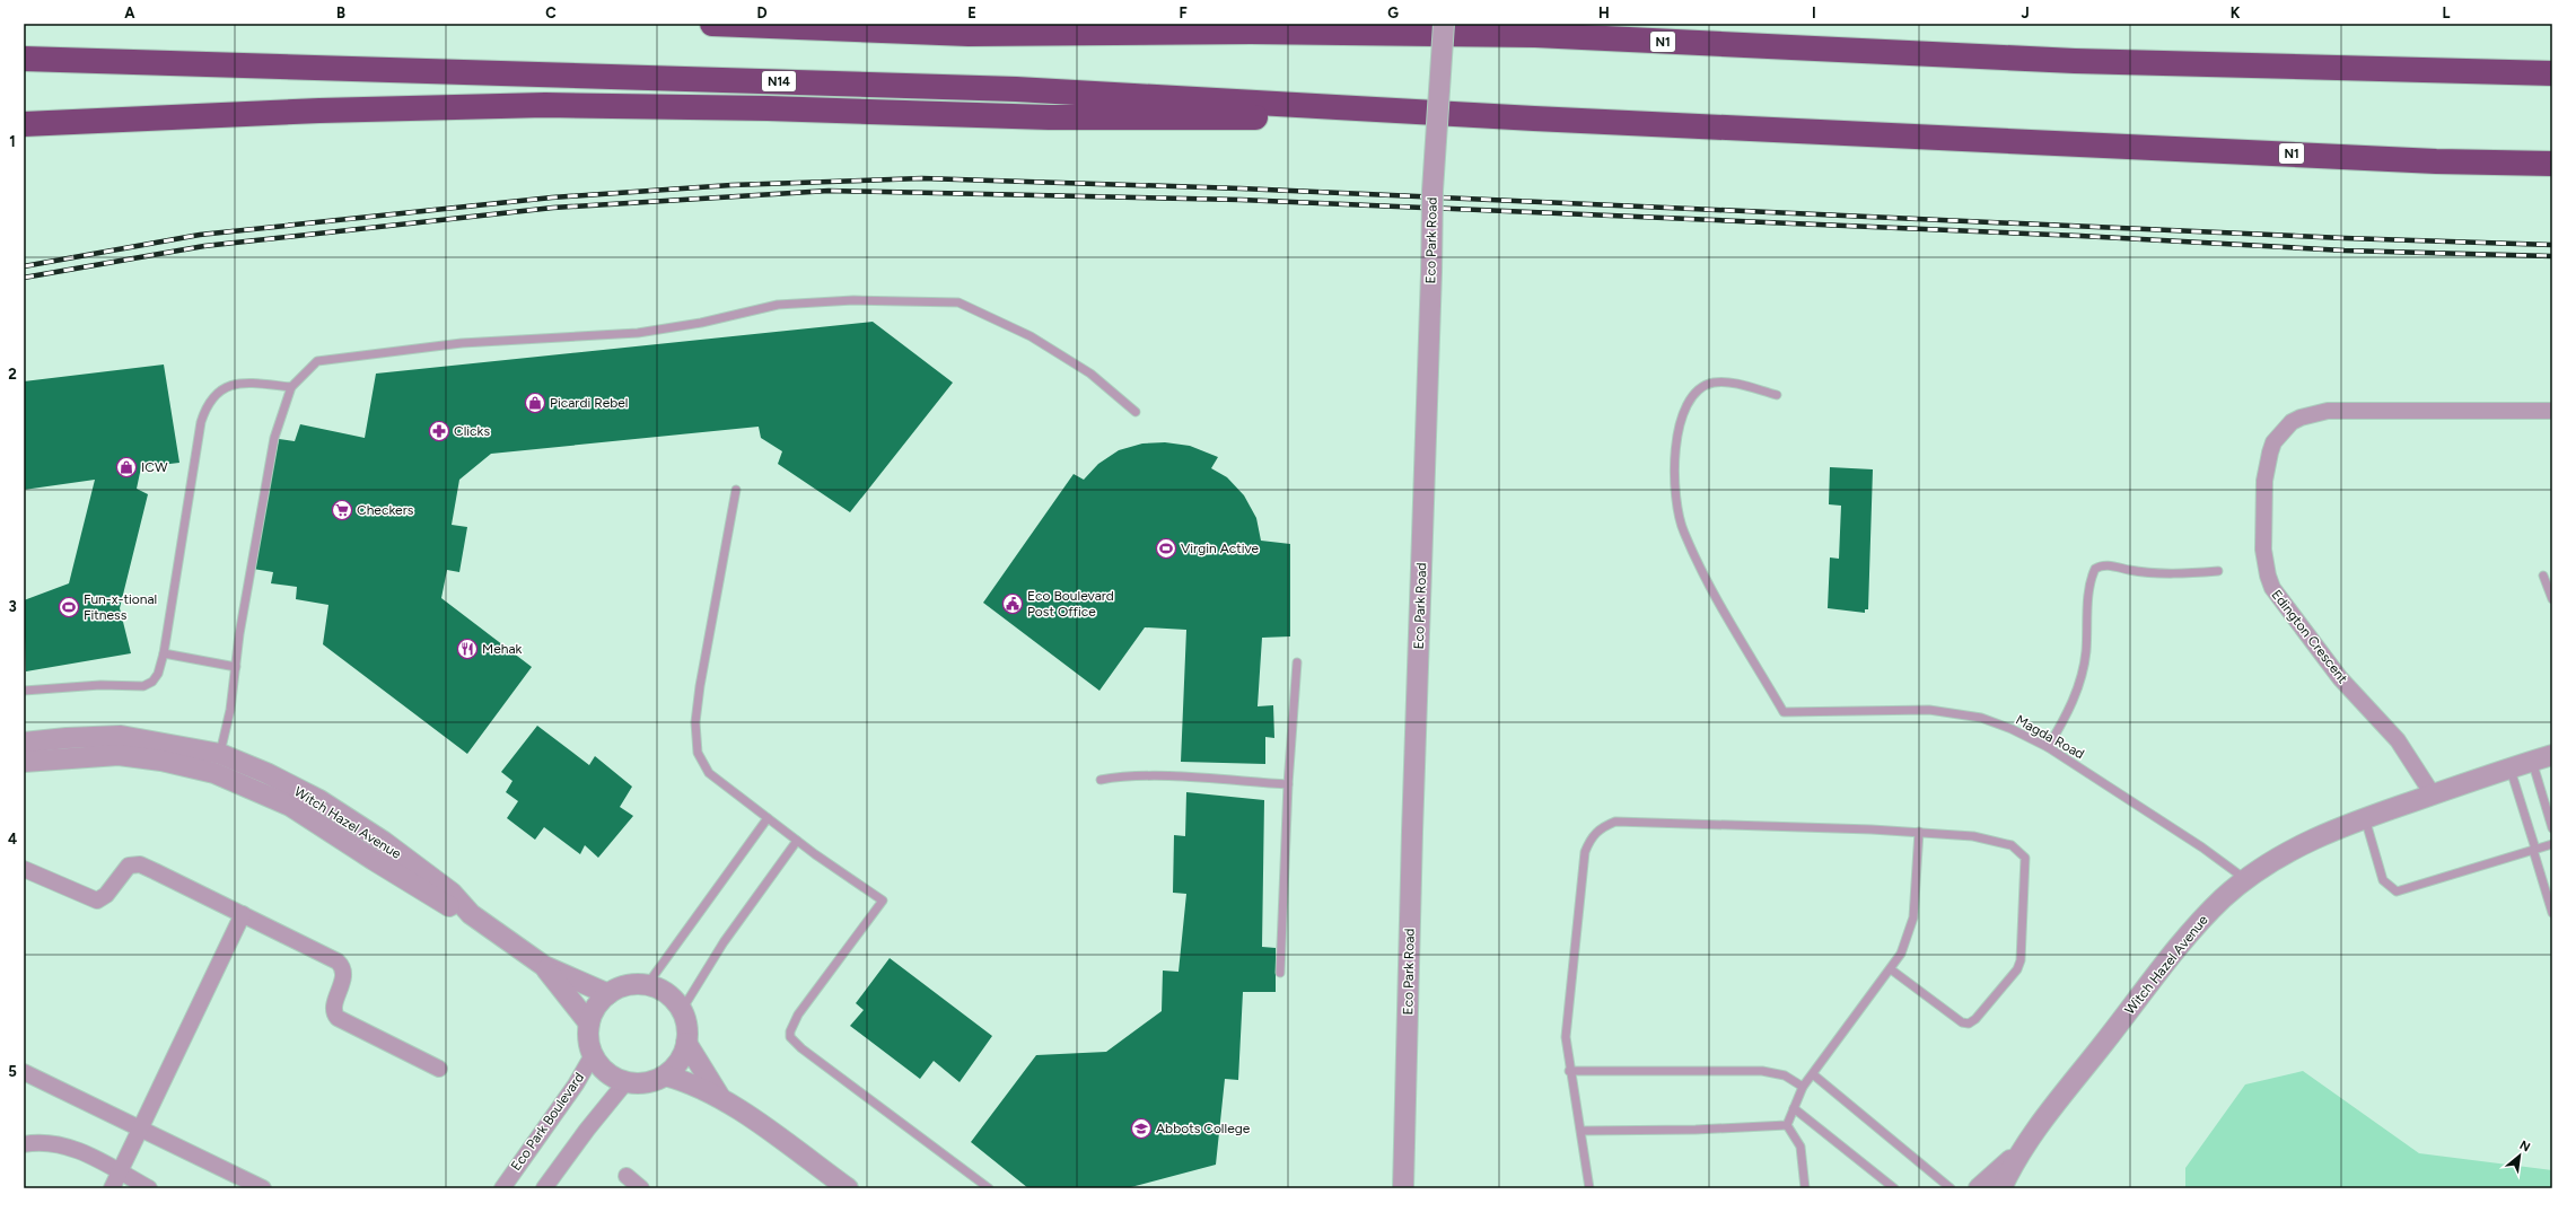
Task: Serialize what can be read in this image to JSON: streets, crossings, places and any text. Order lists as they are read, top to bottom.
{
  "streets": {
    "highway": ["N1", "N14"],
    "street": [
      "Eco Park Road",
      "Edington Crescent",
      "Witch Hazel Avenue",
      "Eco Park Boulevard"
    ],
    "lane": ["Magda Road"]
  },
  "crossings": [
    ["N1", "N14"],
    ["Edington Crescent", "Witch Hazel Avenue"],
    ["Magda Road", "Witch Hazel Avenue"],
    ["Witch Hazel Avenue", "Eco Park Boulevard"]
  ],
  "places": {
    "shop": ["Picardi Rebel", "ICW"],
    "pharmacy": ["Clicks"],
    "supermarket": ["Checkers"],
    "sports": ["Virgin Active", "Fun-x-tional Fitness"],
    "public building": ["Eco Boulevard Post Office"],
    "restaurant": ["Mehak"],
    "school or university": ["Abbots College"]
  },
  "north": "top right",
  "grid": {
    "columns": [
      "A",
      "B",
      "C",
      "D",
      "E",
      "F",
      "G",
      "H",
      "I",
      "J",
      "K",
      "L"
    ],
    "rows": [
      "1",
      "2",
      "3",
      "4",
      "5"
    ]
  }
}
